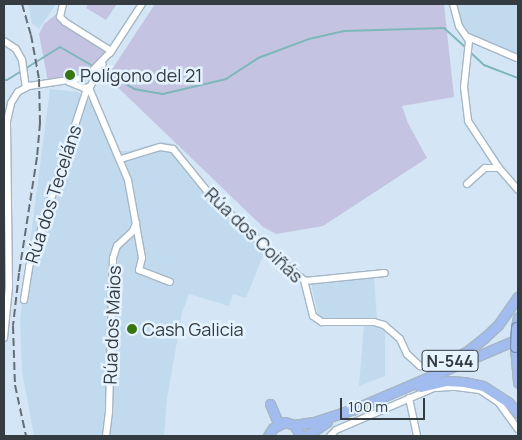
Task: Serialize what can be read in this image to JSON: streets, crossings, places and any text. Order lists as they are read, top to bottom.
{
  "streets": {
    "highway": ["N-544"],
    "street": ["Rúa dos Teceláns", "Rúa dos Coiñás", "Rúa dos Maios"]
  },
  "places": ["Polígono del 21", "Cash Galicia"],
  "scale_bar": "100 m"
}
